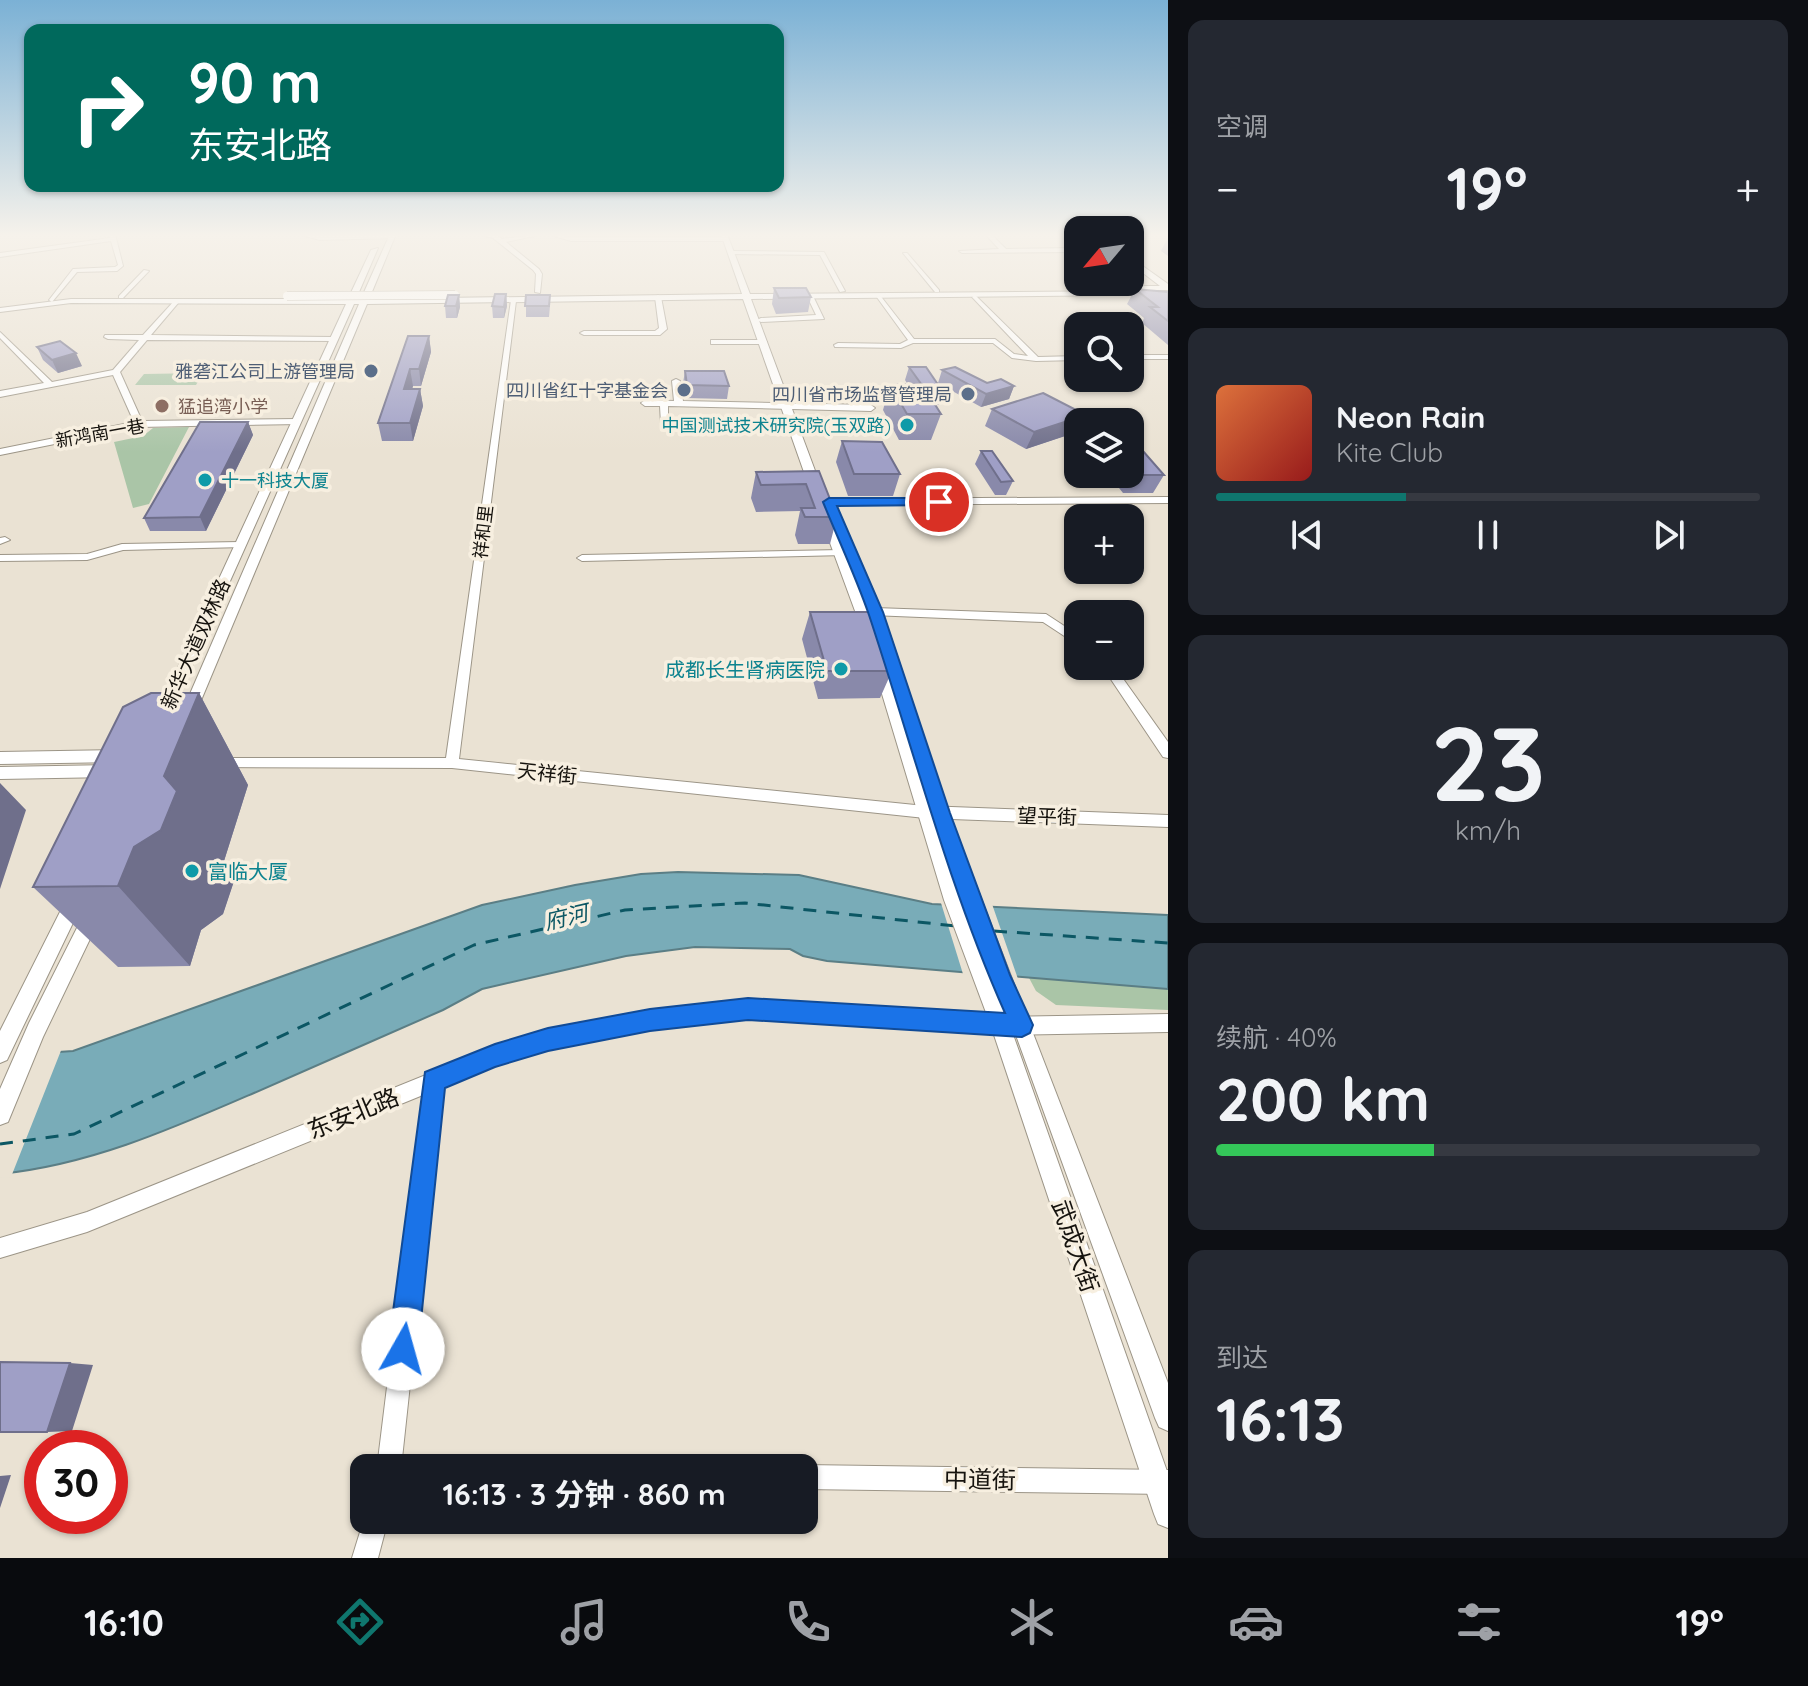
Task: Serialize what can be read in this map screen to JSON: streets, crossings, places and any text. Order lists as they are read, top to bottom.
{
  "streets": {
    "main road": ["新华大道双林路", "武成大街"],
    "street": [
      "新鸿南一巷",
      "祥和里",
      "天祥街",
      "望平街",
      "东安北路",
      "中道街"
    ]
  },
  "crossings": [
    ["新鸿南一巷", "新华大道双林路"],
    ["祥和里", "天祥街"],
    ["天祥街", "望平街"],
    ["东安北路", "武成大街"],
    ["武成大街", "中道街"]
  ],
  "water": ["府河"],
  "places": [
    "雅砻江公司上游管理局",
    "四川省红十字基金会",
    "四川省市场监督管理局",
    "猛追湾小学",
    "中国测试技术研究院(玉双路)",
    "十一科技大厦",
    "成都长生肾病医院",
    "富临大厦"
  ],
  "north": "bottom left",
  "page": {
    "tile": [
      "空调",
      ["23", "km/h"],
      ["续航 · 40%", "200 km"],
      ["到达", "16:13"]
    ],
    "turn": ["90 m", "东安北路"],
    "heat": ["−", "19°", "+"],
    "map_buttons": ["+", "−"],
    "song": ["Neon Rain", "Kite Club"],
    "limit": "30",
    "trip": "16:13 · 3 分钟 · 860 m",
    "tabs": ["16:10", "19°"]
  }
}
